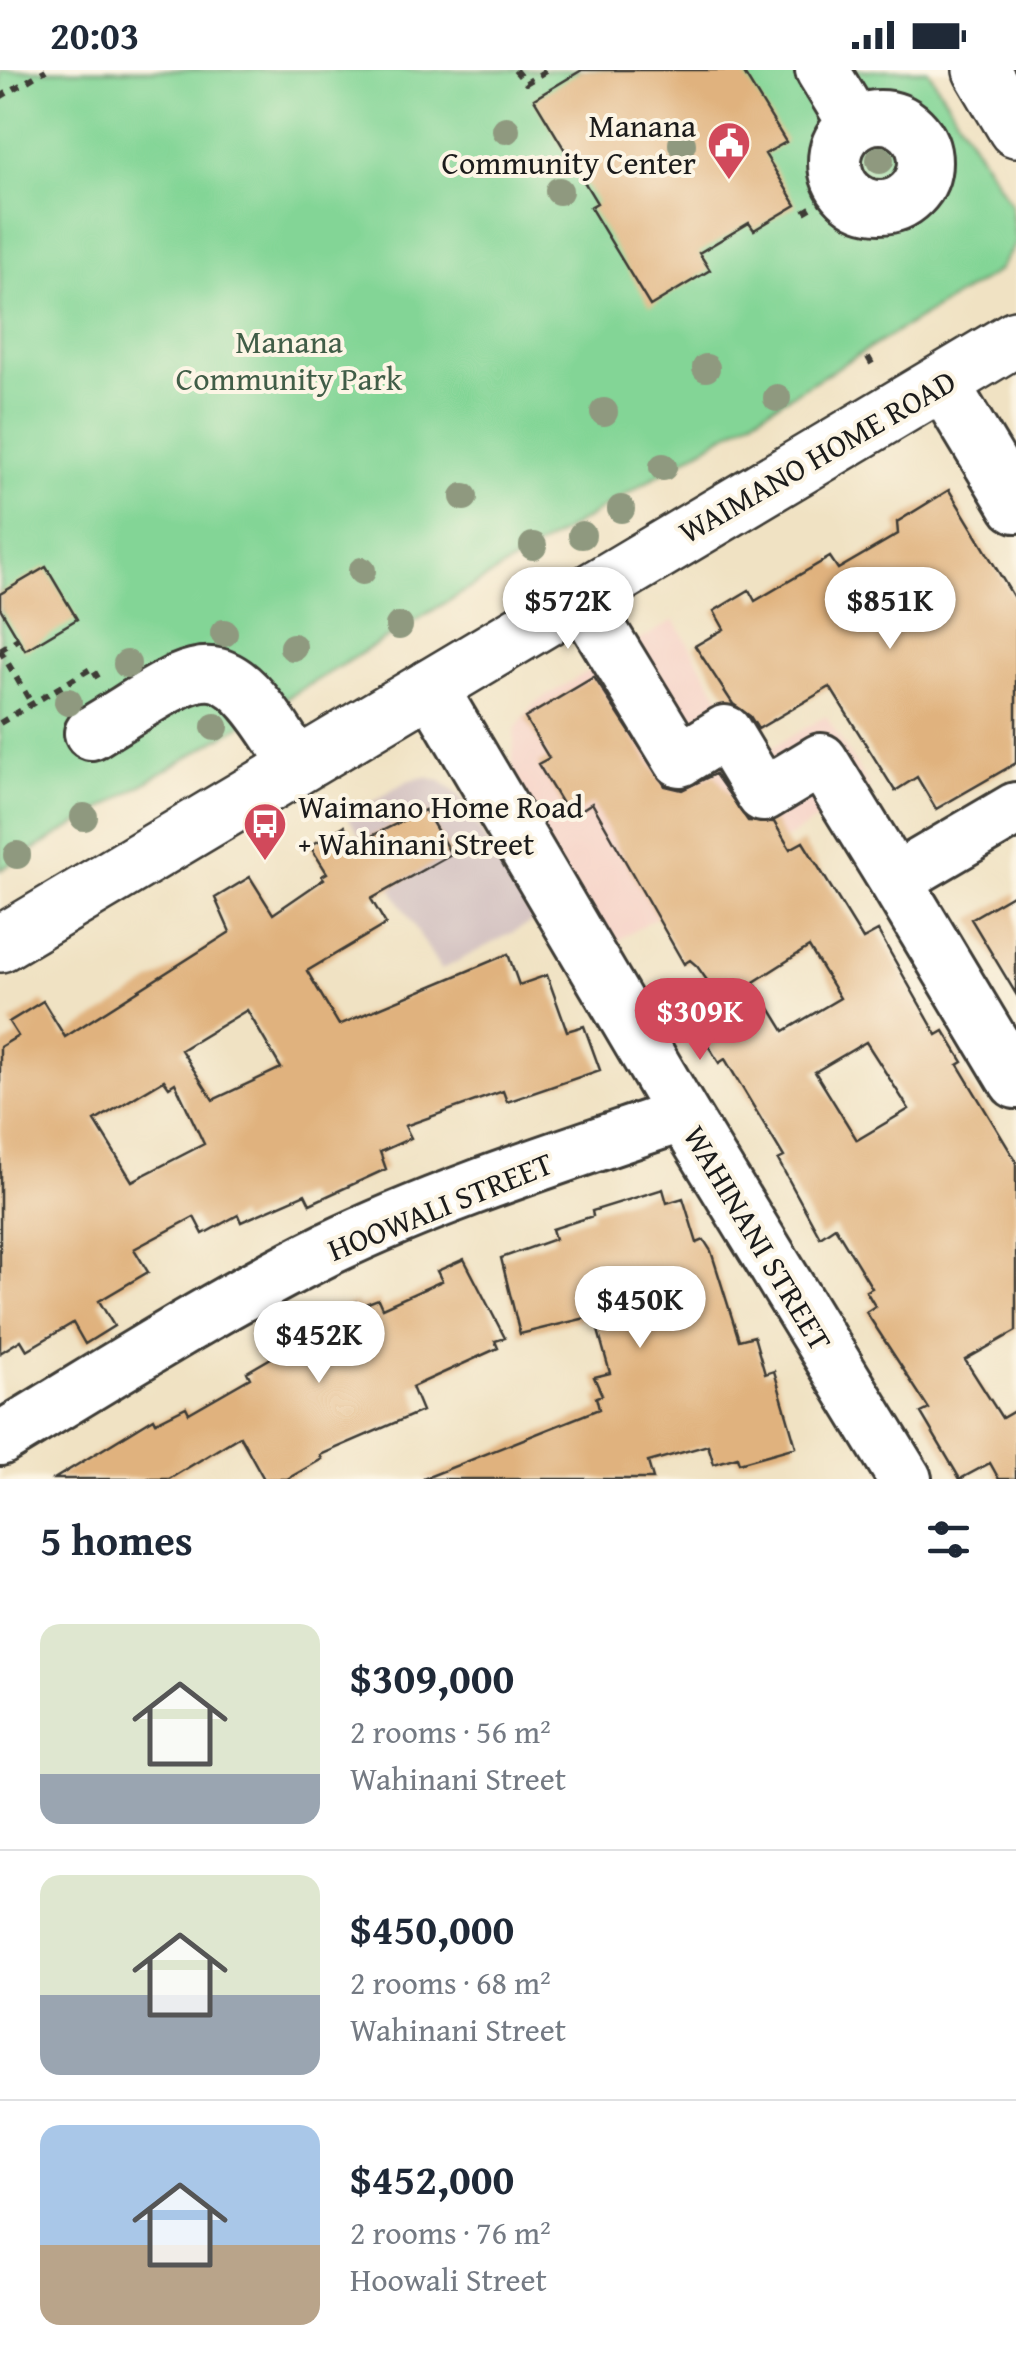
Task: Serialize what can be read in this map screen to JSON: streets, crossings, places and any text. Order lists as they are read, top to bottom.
{
  "streets": {
    "main road": ["WAIMANO HOME ROAD"],
    "street": ["HOOWALI STREET", "WAHINANI STREET"]
  },
  "crossings": [
    ["WAIMANO HOME ROAD", "WAHINANI STREET"],
    ["HOOWALI STREET", "WAHINANI STREET"]
  ],
  "parks": ["Manana Community Park"],
  "places": {
    "public building": ["Manana Community Center"],
    "bus stop": ["Waimano Home Road + Wahinani Street"]
  },
  "page": {
    "status": "20:03",
    "price": [
      "$572K",
      "$851K",
      "$309K",
      "$450K",
      "$452K"
    ],
    "heading": "5 homes",
    "list": [
      {
        "name": "$309,000",
        "note": "2 rooms · 56 m² · Wahinani Street"
      },
      {
        "name": "$450,000",
        "note": "2 rooms · 68 m² · Wahinani Street"
      },
      {
        "name": "$452,000",
        "note": "2 rooms · 76 m² · Hoowali Street"
      }
    ]
  }
}
